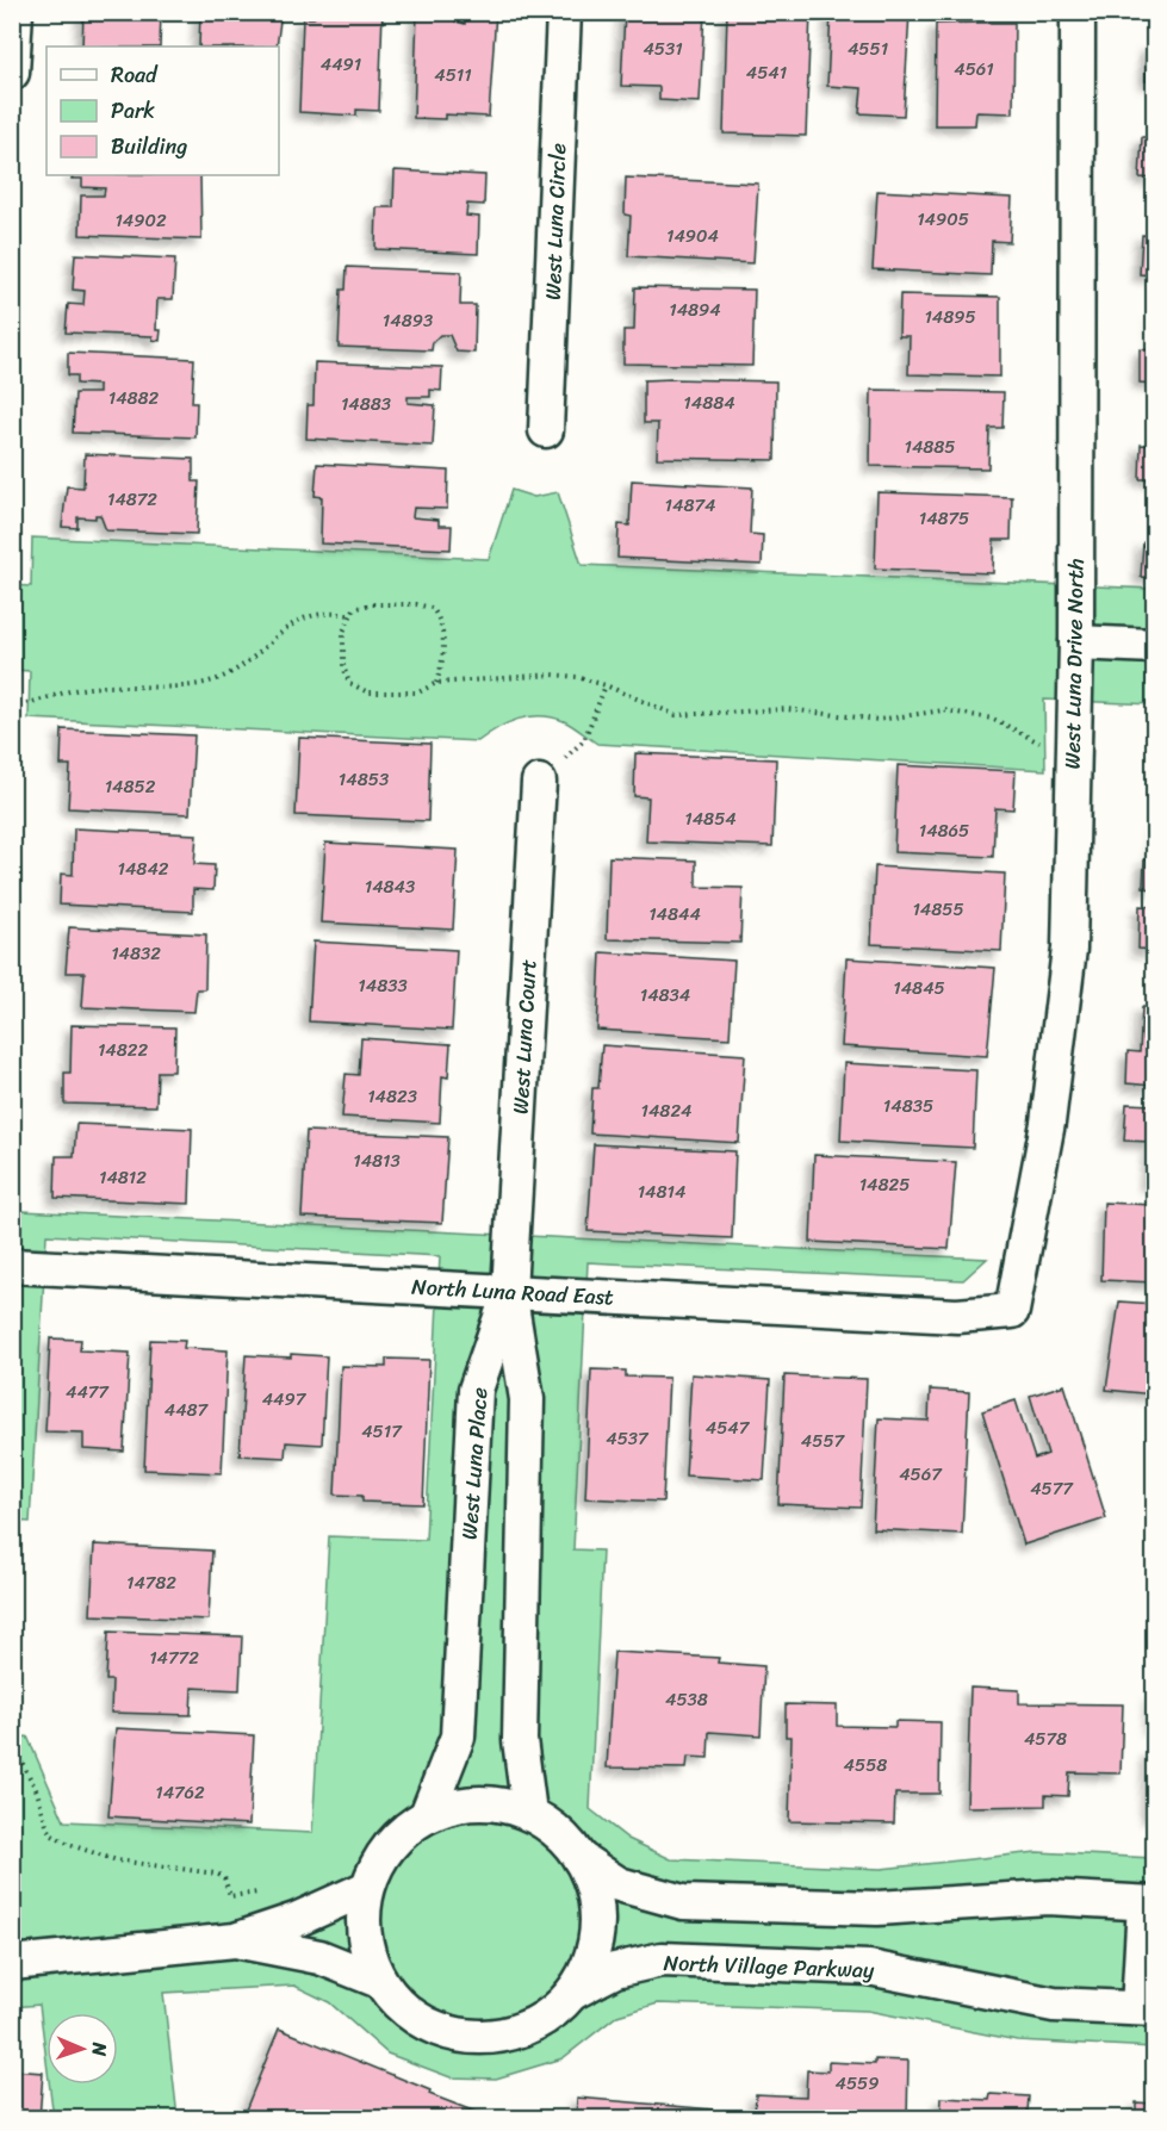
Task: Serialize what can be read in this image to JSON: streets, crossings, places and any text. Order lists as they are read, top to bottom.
{
  "streets": {
    "street": [
      "West Luna Circle",
      "West Luna Drive North",
      "West Luna Court",
      "North Luna Road East",
      "West Luna Place",
      "North Village Parkway"
    ]
  },
  "crossings": [
    ["West Luna Drive North", "North Luna Road East"],
    ["West Luna Court", "North Luna Road East"],
    ["West Luna Court", "West Luna Place"],
    ["North Luna Road East", "West Luna Place"],
    ["West Luna Place", "North Village Parkway"]
  ],
  "house_numbers": [
    "4531",
    "4551",
    "4491",
    "4561",
    "4541",
    "4511",
    "14905",
    "14902",
    "14904",
    "14894",
    "14895",
    "14893",
    "14882",
    "14884",
    "14883",
    "14885",
    "14872",
    "14874",
    "14875",
    "14853",
    "14852",
    "14854",
    "14865",
    "14842",
    "14843",
    "14855",
    "14844",
    "14832",
    "14833",
    "14845",
    "14834",
    "14822",
    "14823",
    "14835",
    "14824",
    "14813",
    "14812",
    "14825",
    "14814",
    "4477",
    "4497",
    "4487",
    "4547",
    "4517",
    "4537",
    "4557",
    "4567",
    "4577",
    "14782",
    "14772",
    "4538",
    "4578",
    "4558",
    "14762",
    "4559"
  ],
  "legend": ["Road", "Park", "Building"],
  "north": "right"
}
